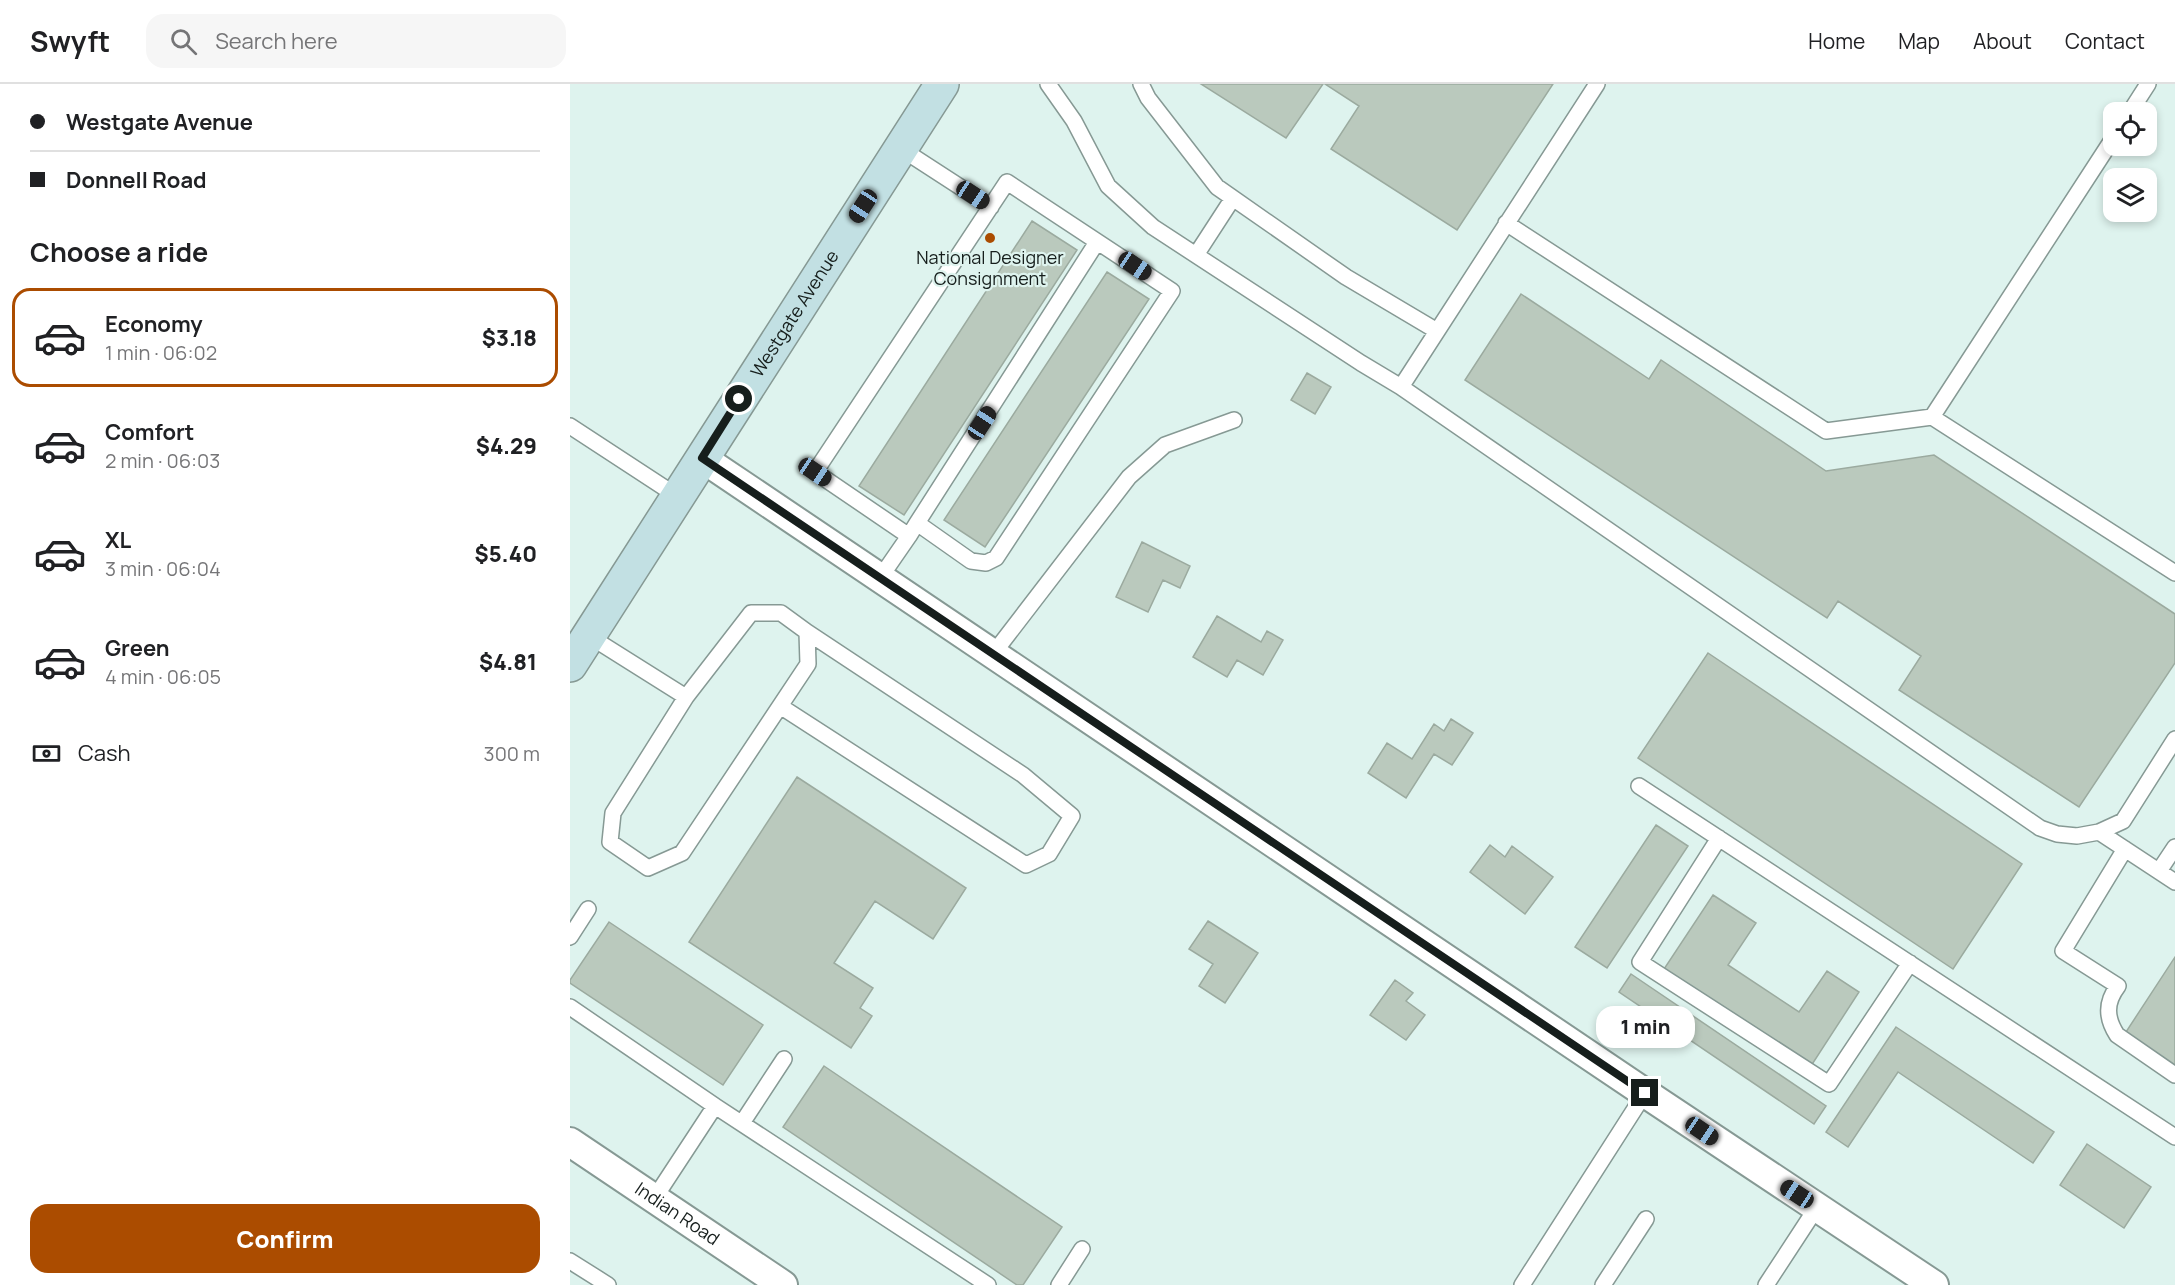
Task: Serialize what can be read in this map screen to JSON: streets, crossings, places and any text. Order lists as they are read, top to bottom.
{
  "streets": {
    "street": ["Westgate Avenue", "Indian Road"]
  },
  "places": ["National Designer Consignment"],
  "page": {
    "header": "Swyft",
    "search": "Search here",
    "nav": [
      "Home",
      "Map",
      "About",
      "Contact"
    ],
    "banner": ["Westgate Avenue", "Donnell Road"],
    "heading": "Choose a ride",
    "list": [
      {
        "name": "Economy",
        "note": "1 min · 06:02",
        "value": "$3.18"
      },
      {
        "name": "Comfort",
        "note": "2 min · 06:03",
        "value": "$4.29"
      },
      {
        "name": "XL",
        "note": "3 min · 06:04",
        "value": "$5.40"
      },
      {
        "name": "Green",
        "note": "4 min · 06:05",
        "value": "$4.81"
      }
    ],
    "pay": ["Cash", "300 m"],
    "bubble": "1 min",
    "buttons": "Confirm"
  }
}
